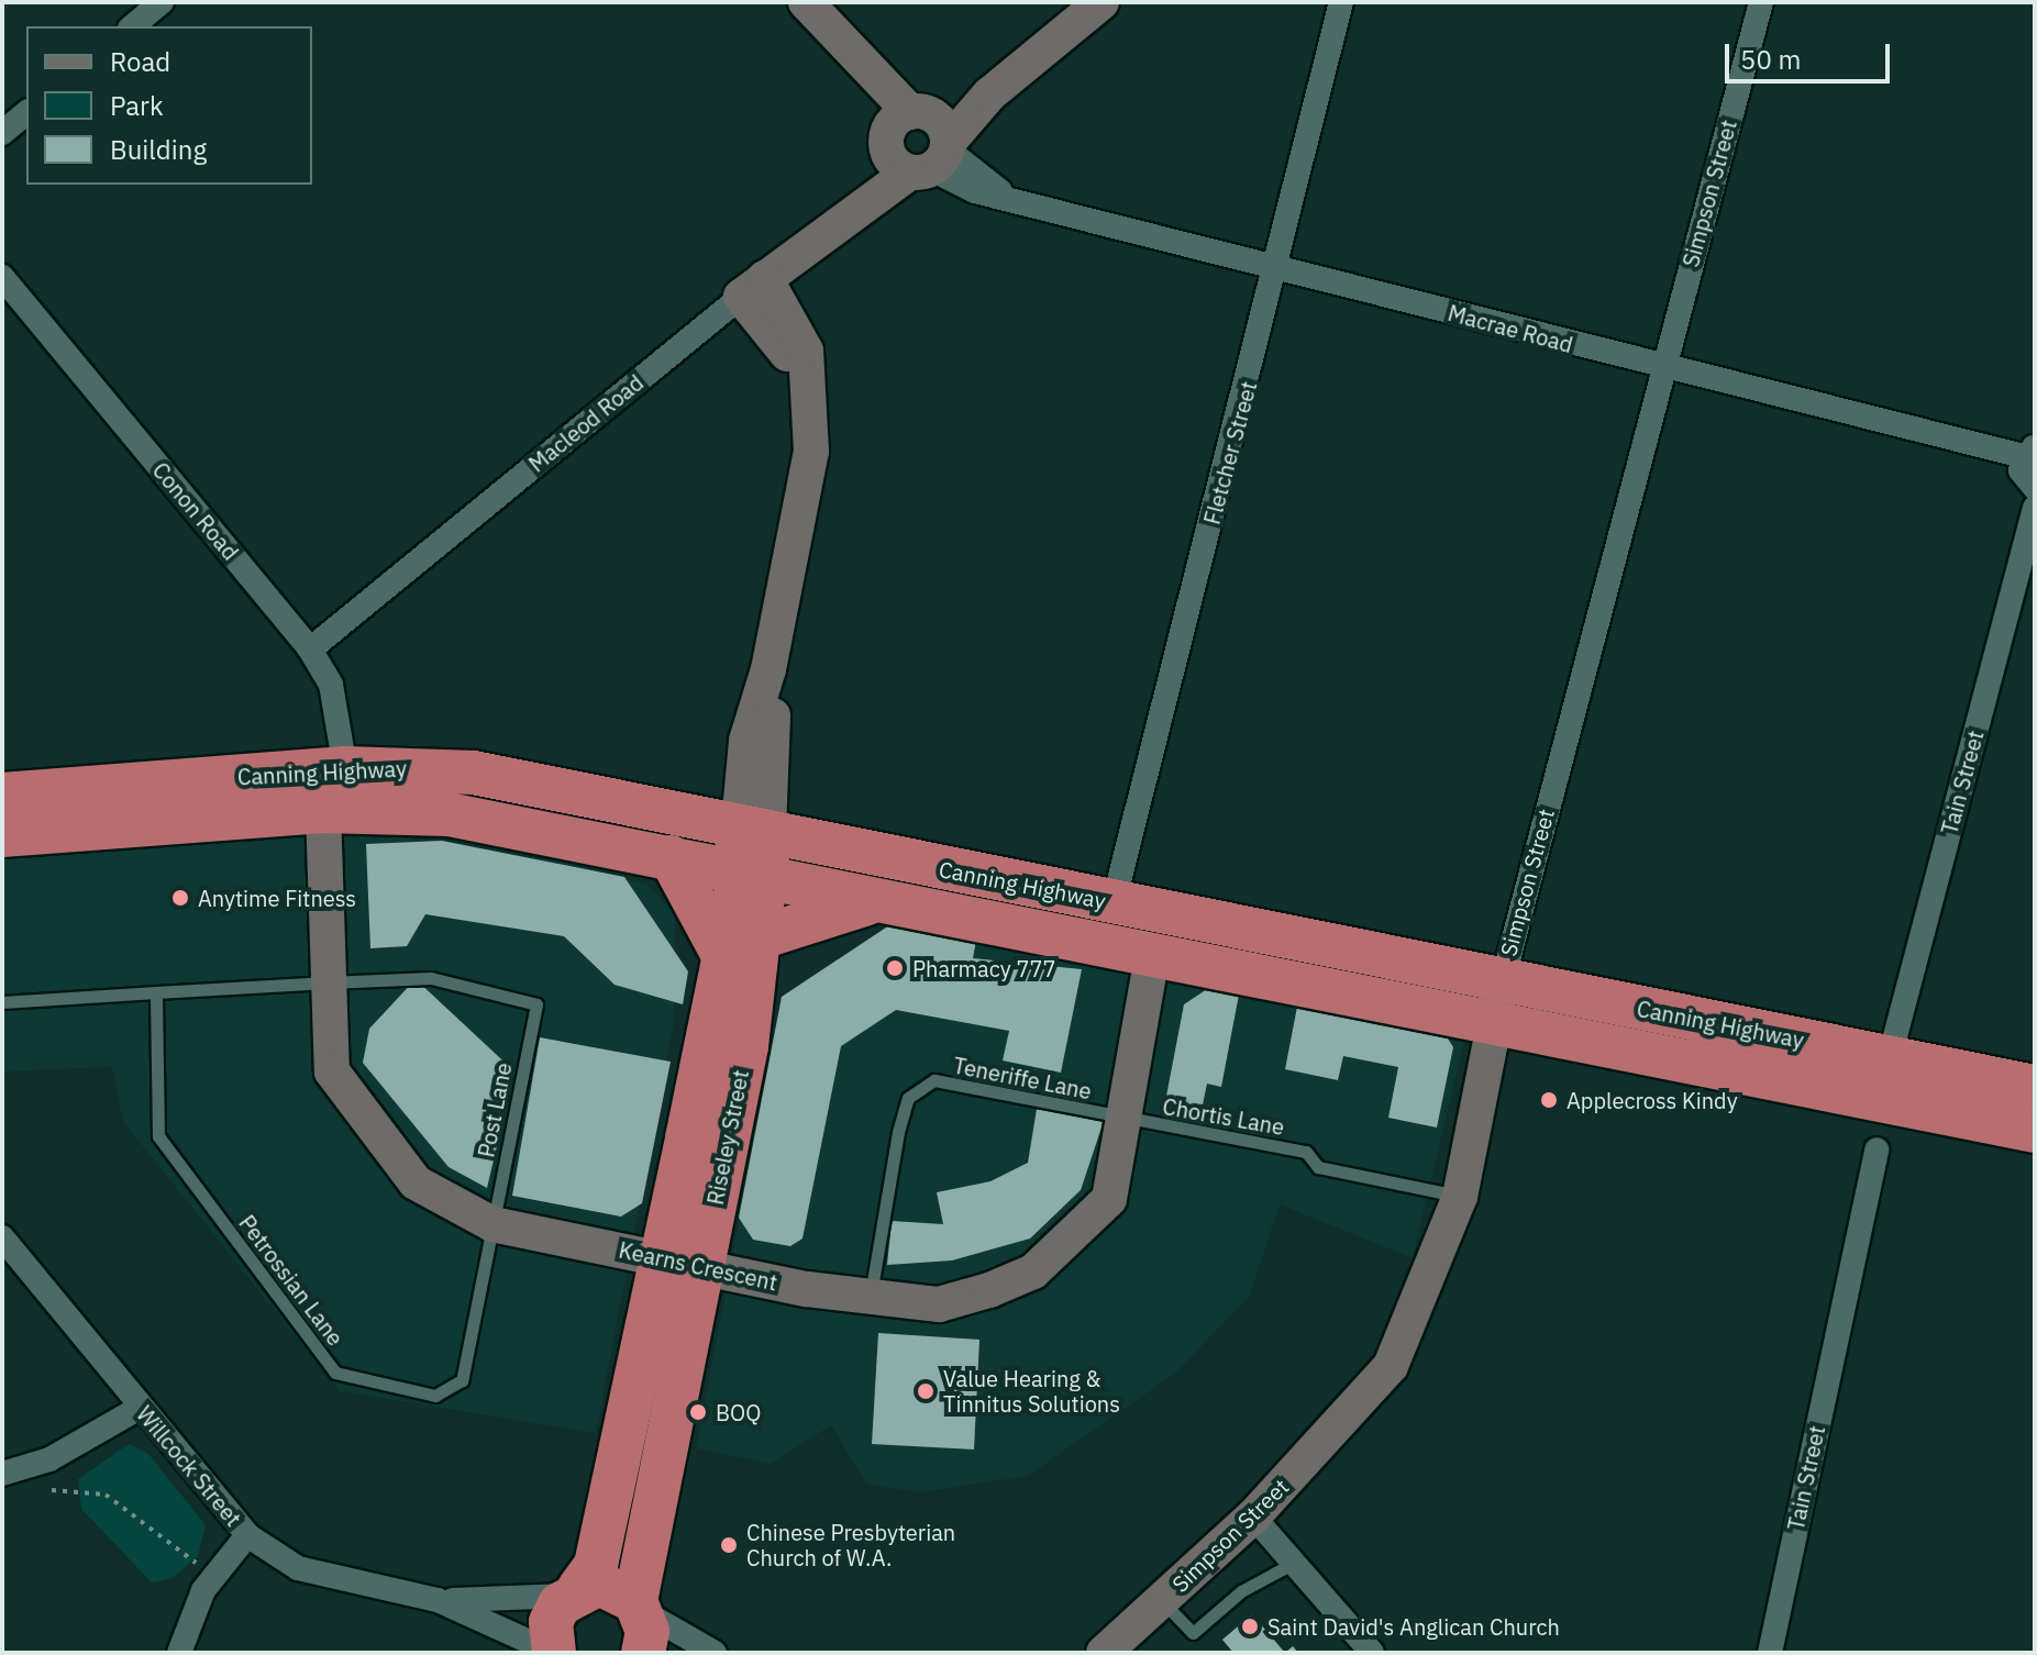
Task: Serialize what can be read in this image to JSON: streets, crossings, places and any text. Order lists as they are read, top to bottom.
{
  "streets": {
    "highway": ["Canning Highway", "Riseley Street"],
    "street": [
      "Simpson Street",
      "Macrae Road",
      "Macleod Road",
      "Fletcher Street",
      "Conon Road",
      "Tain Street",
      "Kearns Crescent",
      "Willcock Street"
    ],
    "lane": [
      "Teneriffe Lane",
      "Post Lane",
      "Chortis Lane",
      "Petrossian Lane"
    ]
  },
  "crossings": [
    ["Simpson Street", "Macrae Road"],
    ["Simpson Street", "Canning Highway"],
    ["Simpson Street", "Chortis Lane"],
    ["Macrae Road", "Macleod Road"],
    ["Macrae Road", "Fletcher Street"],
    ["Macleod Road", "Conon Road"],
    ["Macleod Road", "Riseley Street"],
    ["Fletcher Street", "Canning Highway"],
    ["Conon Road", "Canning Highway"],
    ["Canning Highway", "Tain Street"],
    ["Canning Highway", "Riseley Street"],
    ["Canning Highway", "Kearns Crescent"],
    ["Teneriffe Lane", "Chortis Lane"],
    ["Teneriffe Lane", "Kearns Crescent"],
    ["Post Lane", "Kearns Crescent"],
    ["Post Lane", "Petrossian Lane"],
    ["Chortis Lane", "Kearns Crescent"],
    ["Riseley Street", "Kearns Crescent"],
    ["Riseley Street", "Willcock Street"],
    ["Kearns Crescent", "Petrossian Lane"]
  ],
  "places": [
    "Anytime Fitness",
    "Pharmacy 777",
    "Applecross Kindy",
    "Value Hearing & Tinnitus Solutions",
    "BOQ",
    "Chinese Presbyterian Church of W.A.",
    "Saint David's Anglican Church"
  ],
  "legend": ["Road", "Park", "Building"],
  "scale_bar": "50 m"
}
